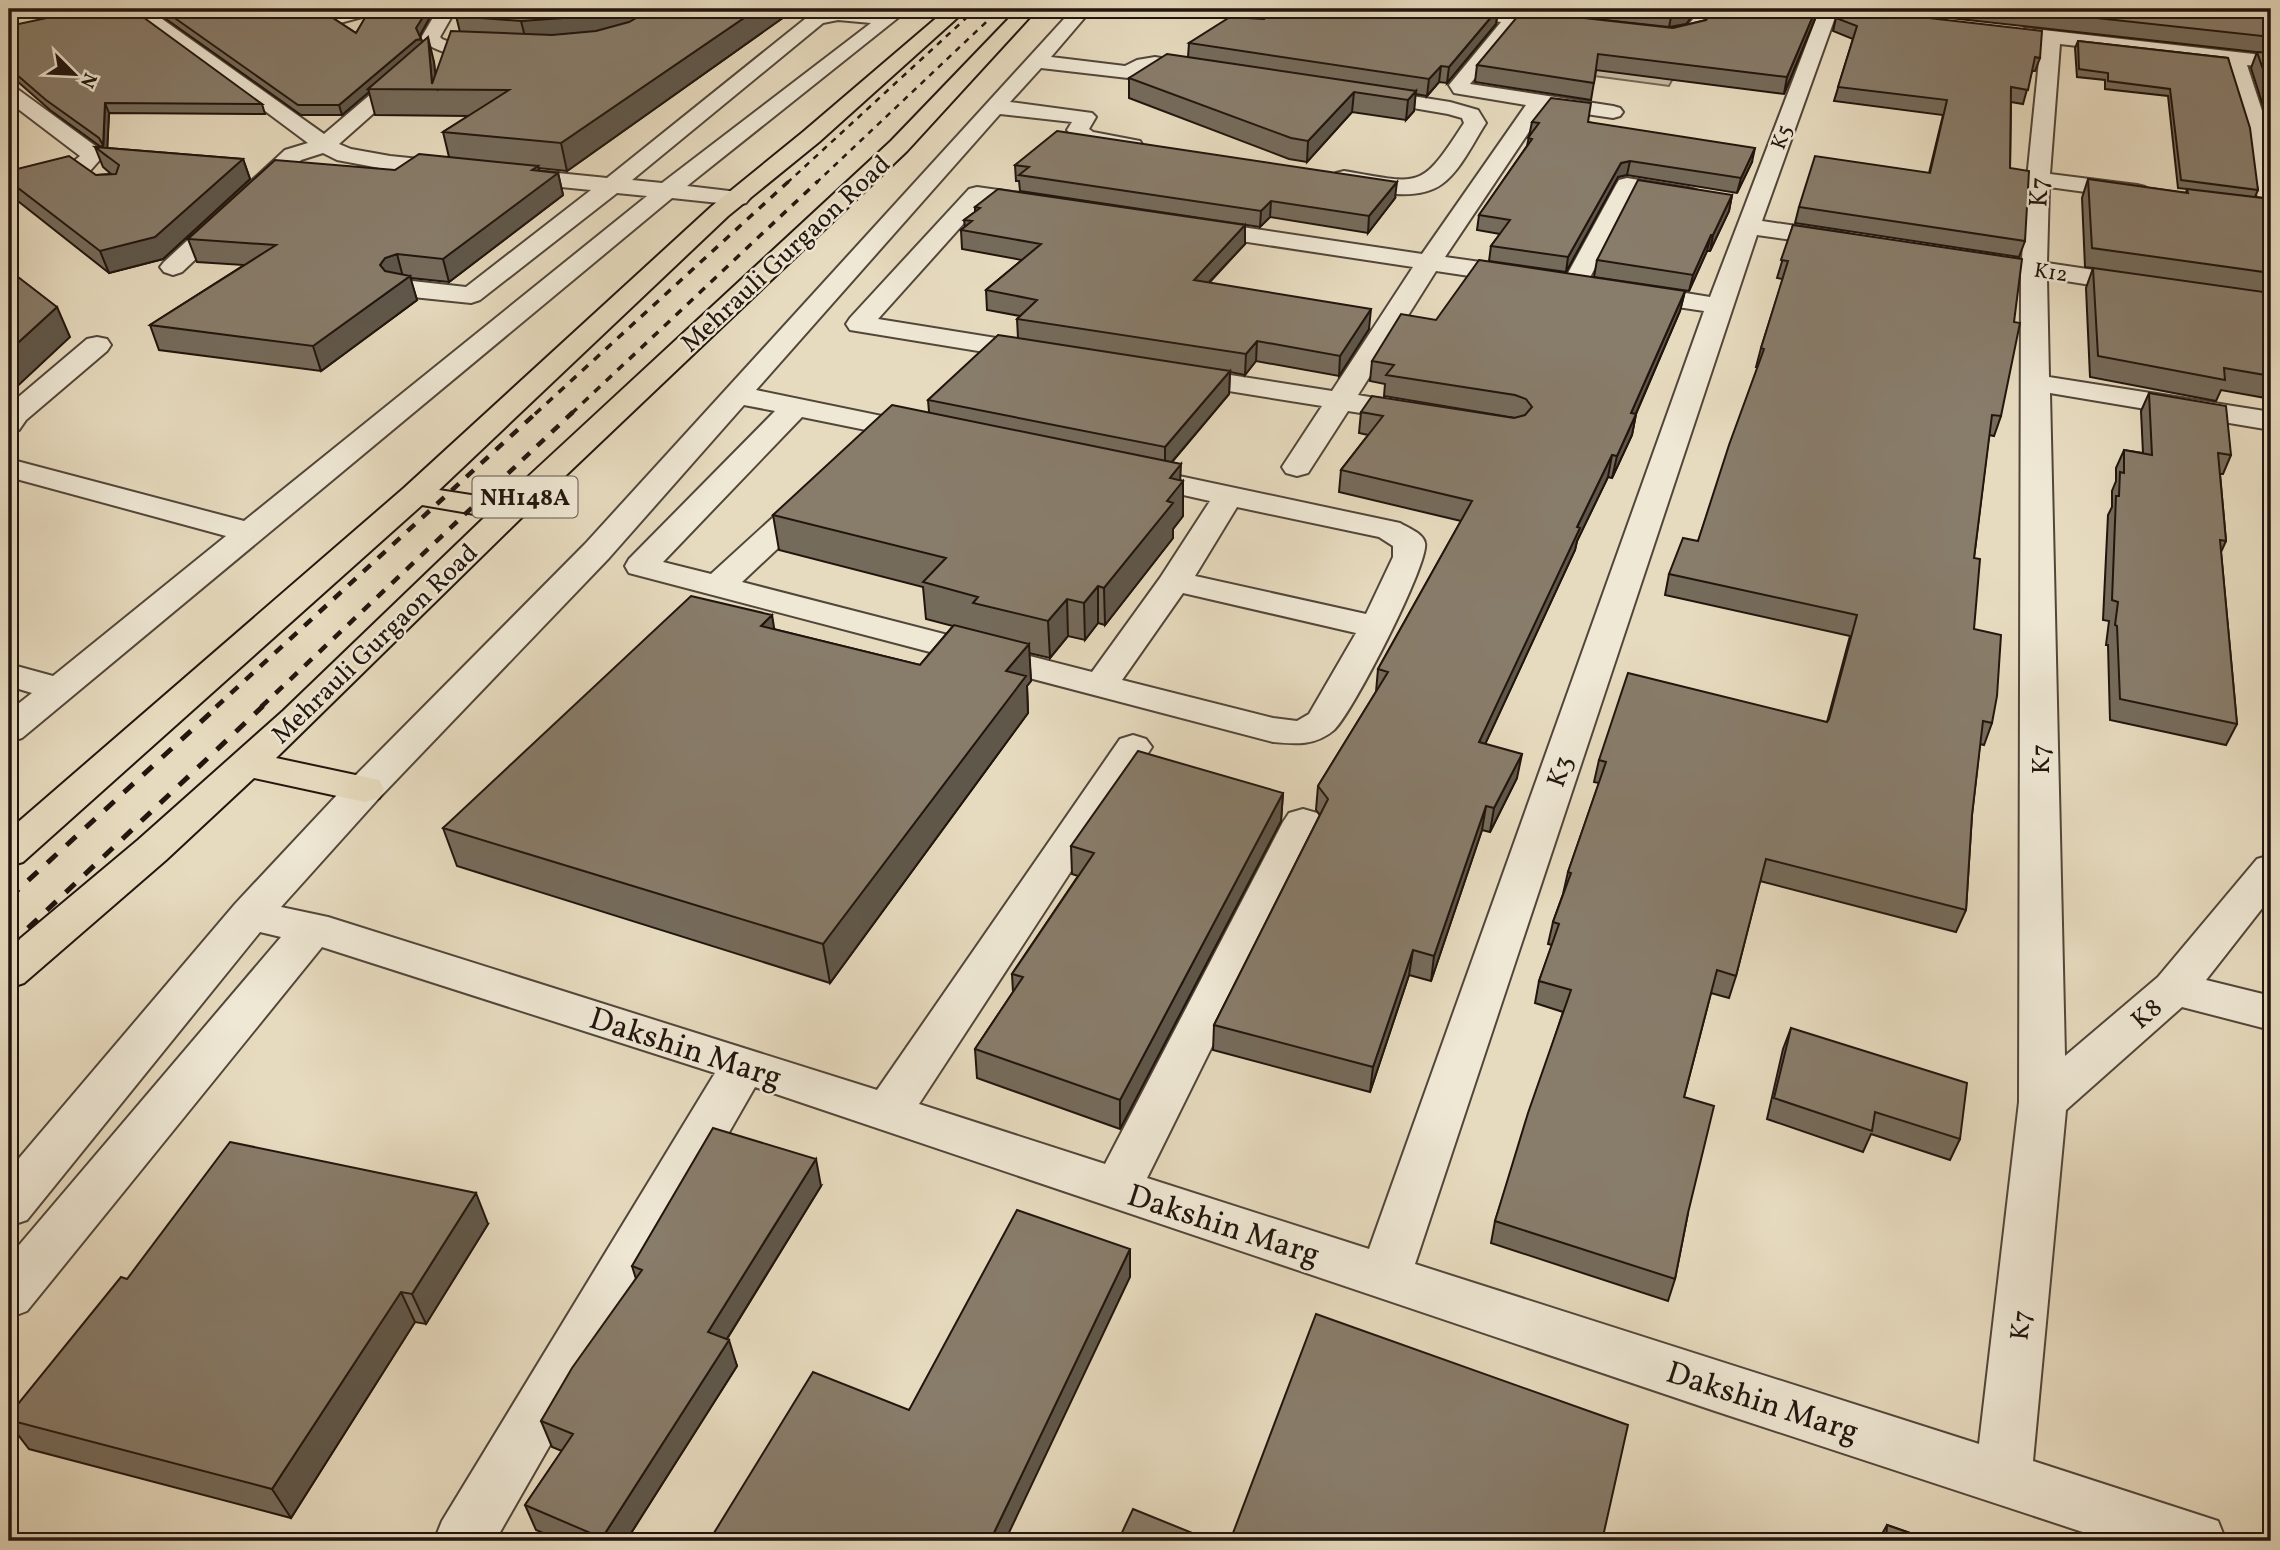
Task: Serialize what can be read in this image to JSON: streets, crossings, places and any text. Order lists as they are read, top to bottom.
{
  "streets": {
    "highway": ["Mehrauli Gurgaon Road", "NH148A"],
    "street": [
      "K5",
      "K7",
      "K12",
      "K3",
      "K8",
      "Dakshin Marg"
    ]
  },
  "crossings": [
    ["K5", "K3"],
    ["K7", "K12"],
    ["K7", "K8"],
    ["K7", "Dakshin Marg"],
    ["K3", "Dakshin Marg"]
  ],
  "north": "bottom right"
}
